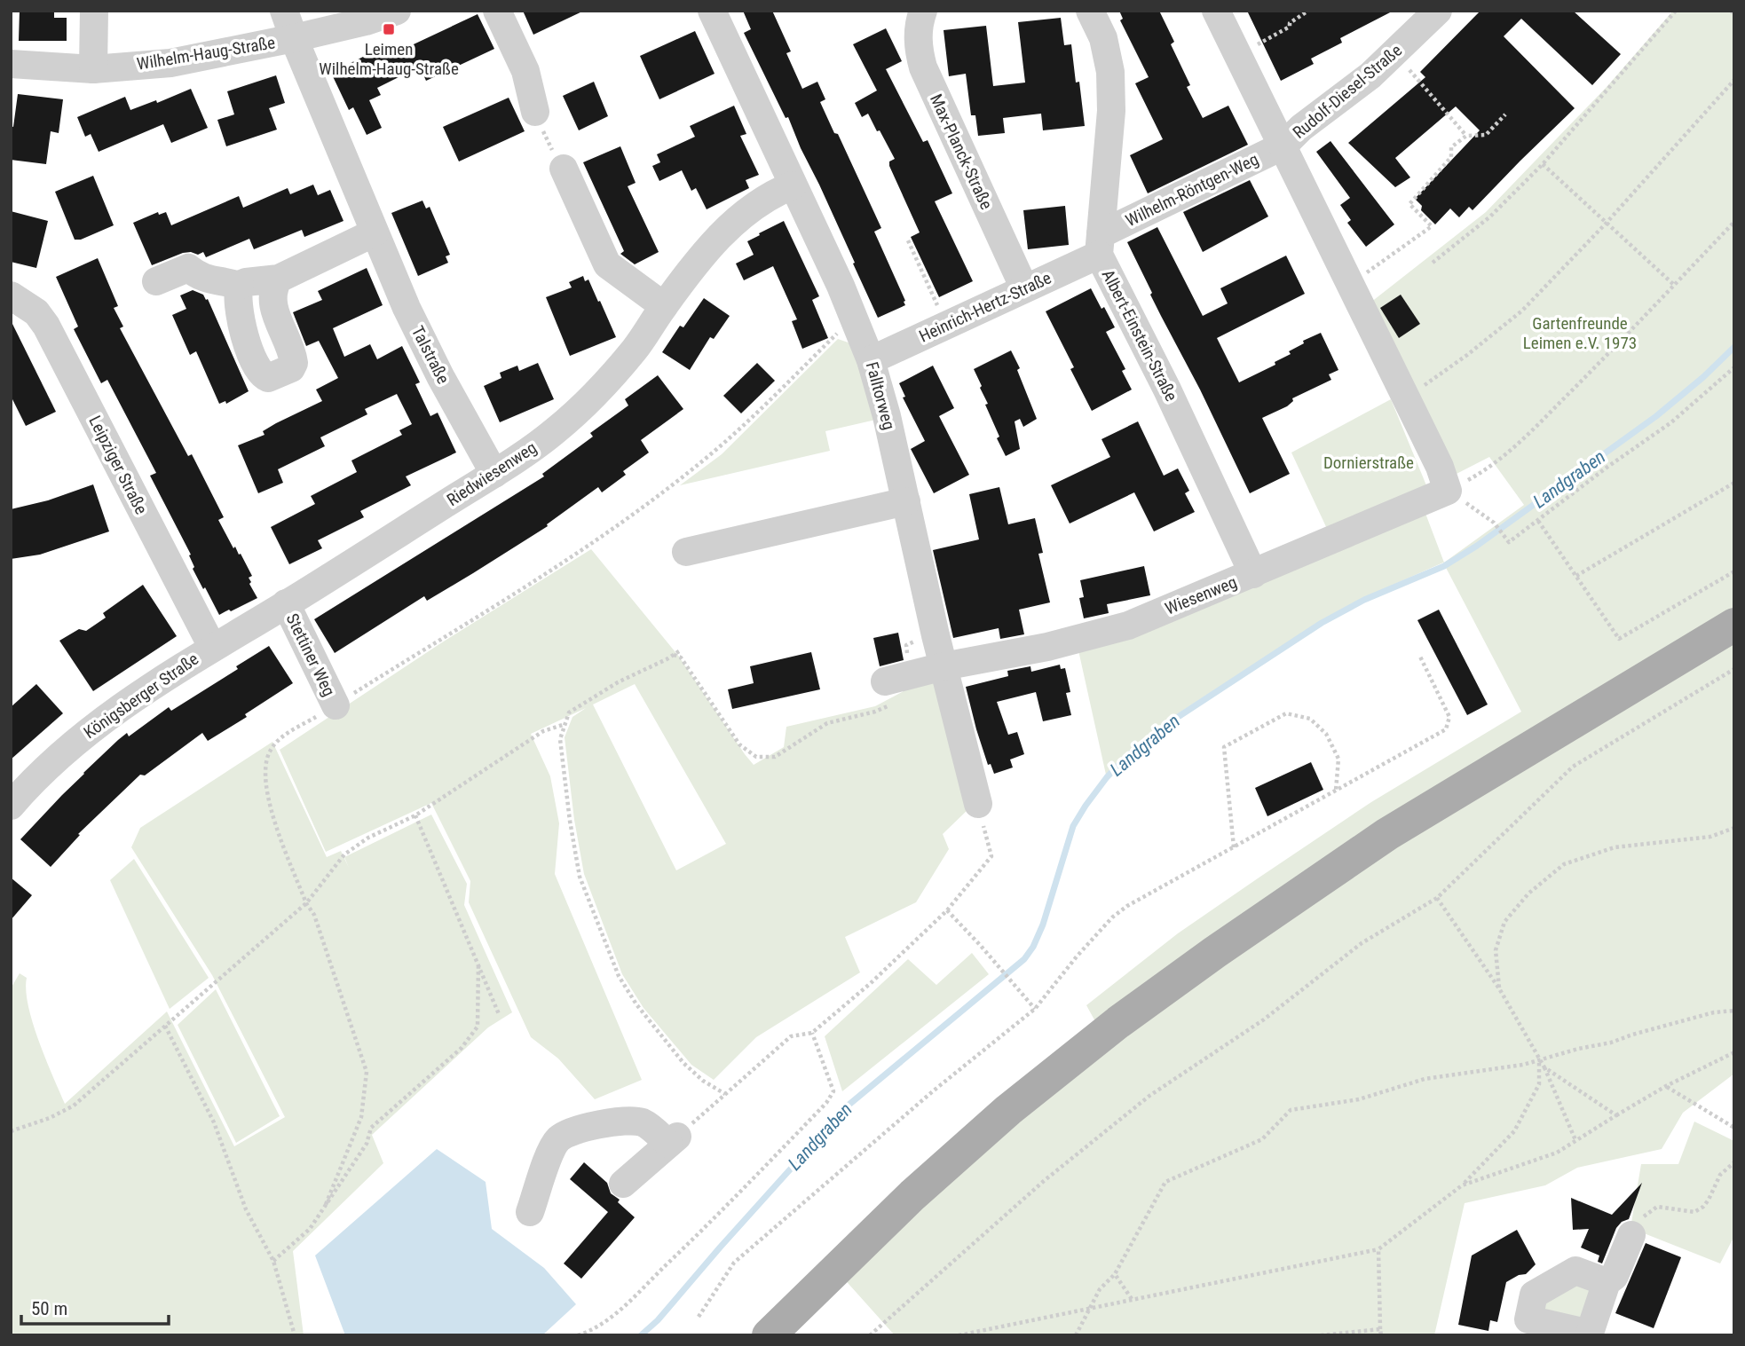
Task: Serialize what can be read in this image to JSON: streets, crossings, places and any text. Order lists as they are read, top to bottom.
{
  "streets": {
    "street": [
      "Wilhelm-Haug-Straße",
      "Rudolf-Diesel-Straße",
      "Max-Planck-Straße",
      "Wilhelm-Röntgen-Weg",
      "Heinrich-Hertz-Straße",
      "Albert-Einstein-Straße",
      "Talstraße",
      "Falltorweg",
      "Leipziger Straße",
      "Riedwiesenweg",
      "Wiesenweg",
      "Stettiner Weg",
      "Königsberger Straße"
    ]
  },
  "crossings": [
    ["Wilhelm-Haug-Straße", "Talstraße"],
    ["Rudolf-Diesel-Straße", "Wilhelm-Röntgen-Weg"],
    ["Max-Planck-Straße", "Heinrich-Hertz-Straße"],
    ["Wilhelm-Röntgen-Weg", "Heinrich-Hertz-Straße"],
    ["Wilhelm-Röntgen-Weg", "Albert-Einstein-Straße"],
    ["Heinrich-Hertz-Straße", "Albert-Einstein-Straße"],
    ["Heinrich-Hertz-Straße", "Falltorweg"],
    ["Albert-Einstein-Straße", "Wiesenweg"],
    ["Talstraße", "Riedwiesenweg"],
    ["Falltorweg", "Riedwiesenweg"],
    ["Falltorweg", "Wiesenweg"],
    ["Leipziger Straße", "Königsberger Straße"],
    ["Riedwiesenweg", "Stettiner Weg"],
    ["Riedwiesenweg", "Königsberger Straße"],
    ["Stettiner Weg", "Königsberger Straße"]
  ],
  "water": ["Landgraben"],
  "parks": ["Gartenfreunde Leimen e.V. 1973", "Dornierstraße"],
  "places": {
    "transit": ["Leimen Wilhelm-Haug-Straße"]
  },
  "scale_bar": "50 m"
}
